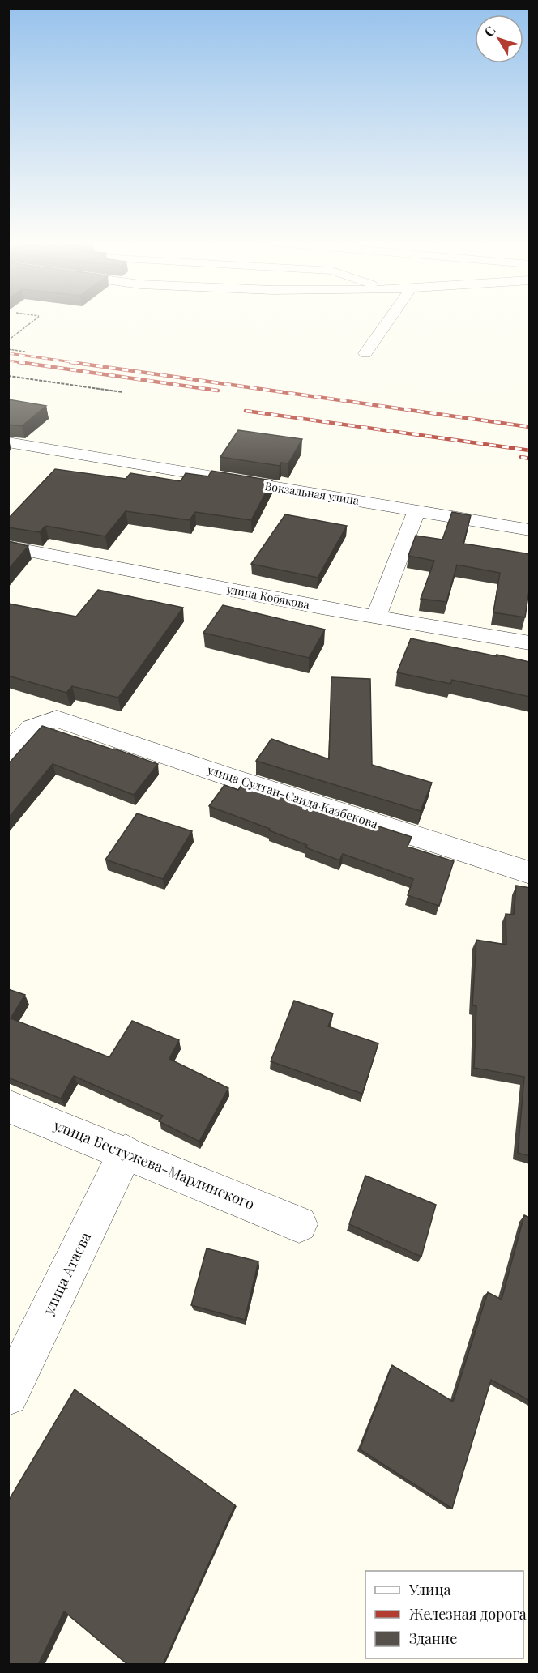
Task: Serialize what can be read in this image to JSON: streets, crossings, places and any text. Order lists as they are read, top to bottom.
{
  "streets": {
    "street": [
      "Вокзальная улица",
      "улица Кобякова",
      "улица Султан-Саида Казбекова",
      "улица Бестужева-Марлинского",
      "улица Атаева"
    ]
  },
  "crossings": [
    ["улица Бестужева-Марлинского", "улица Атаева"]
  ],
  "legend": ["Улица", "Железная дорога", "Здание"],
  "north": "top left"
}
